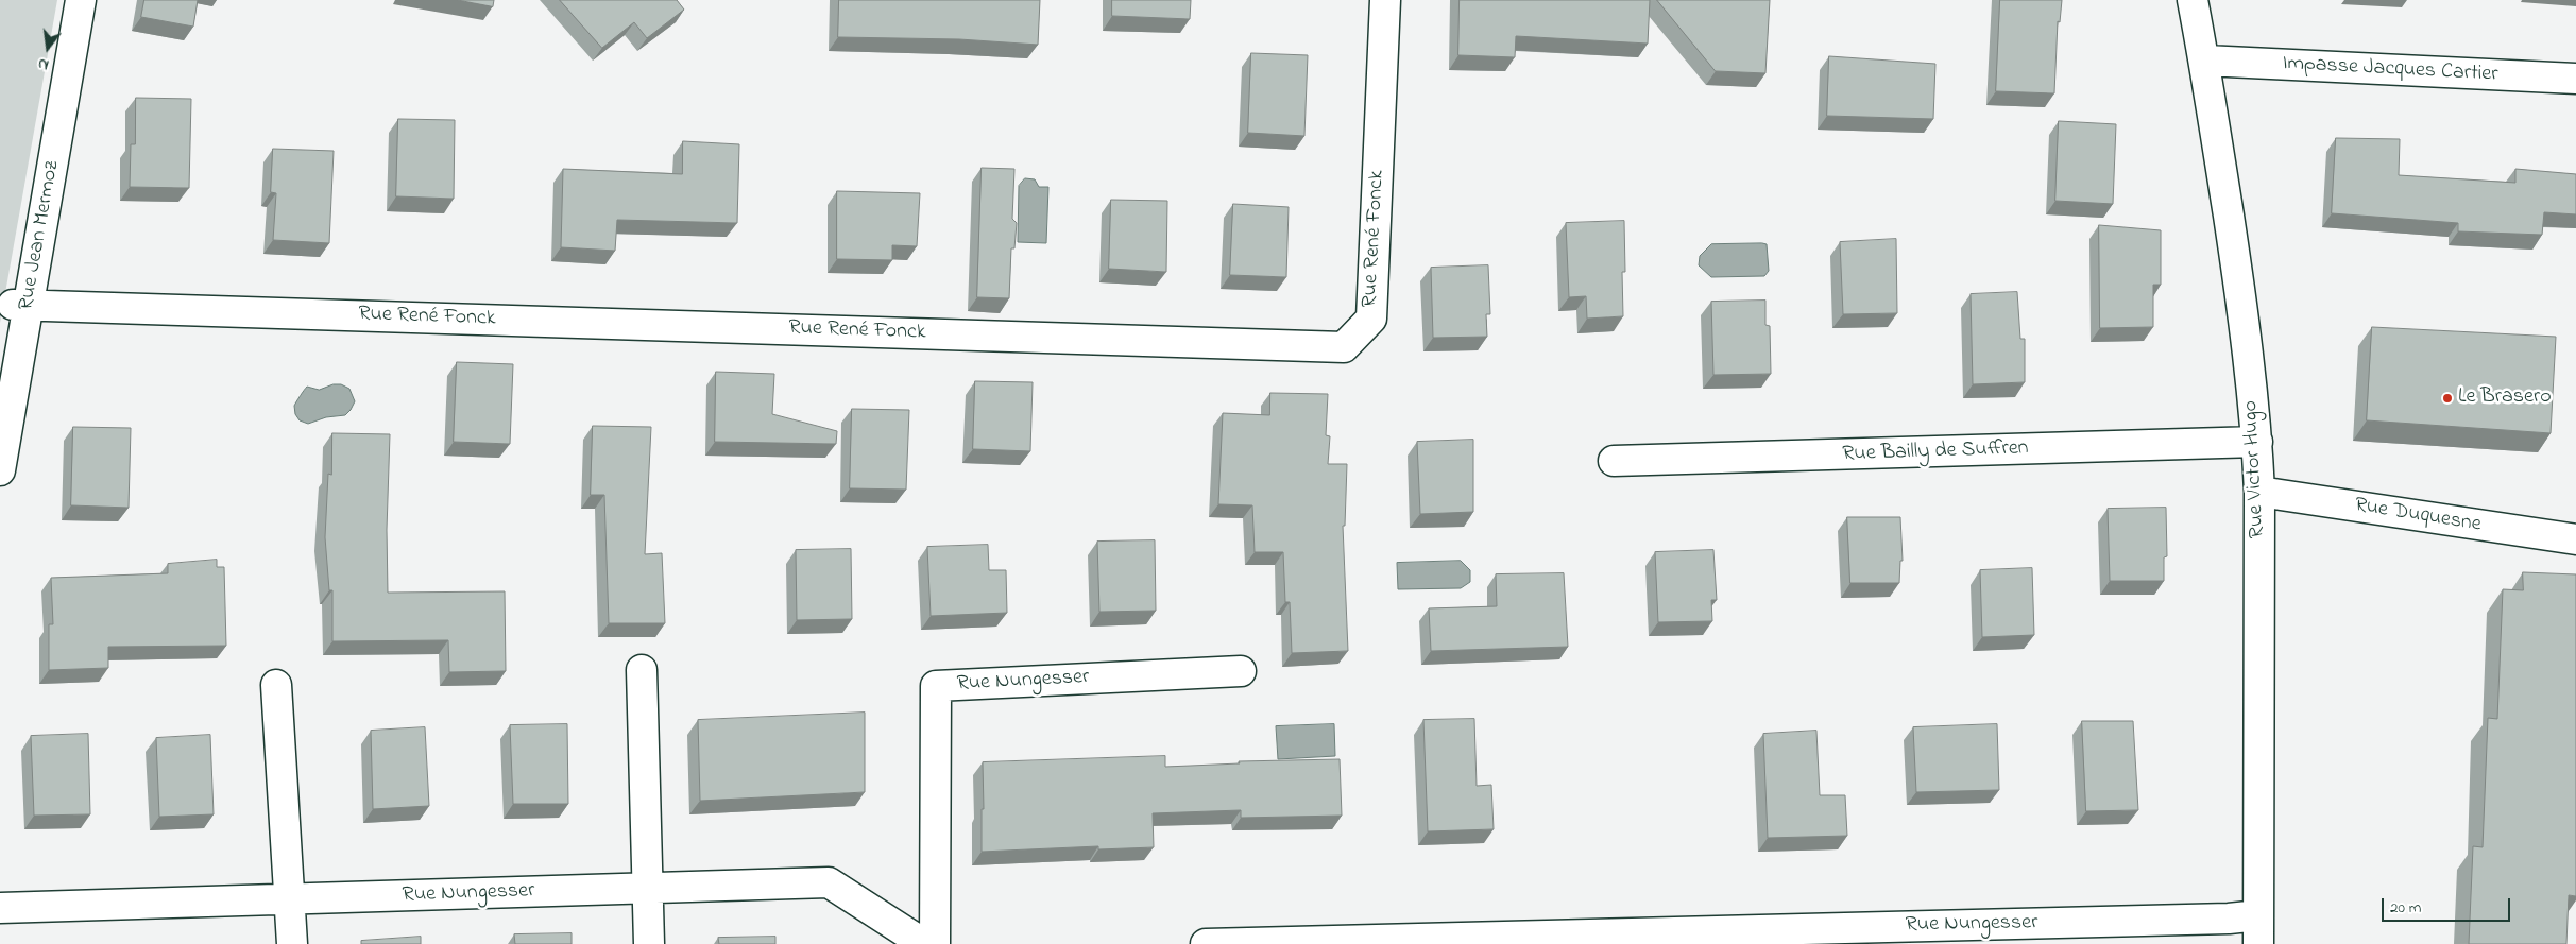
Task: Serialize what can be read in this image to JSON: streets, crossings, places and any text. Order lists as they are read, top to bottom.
{
  "streets": {
    "street": [
      "Impasse Jacques Cartier",
      "Rue Jean Mermoz",
      "Rue René Fonck",
      "Rue Bailly de Suffren",
      "Rue Victor Hugo",
      "Rue Duquesne",
      "Rue Nungesser"
    ]
  },
  "crossings": [
    ["Impasse Jacques Cartier", "Rue Victor Hugo"],
    ["Rue Jean Mermoz", "Rue René Fonck"],
    ["Rue Bailly de Suffren", "Rue Victor Hugo"],
    ["Rue Victor Hugo", "Rue Duquesne"],
    ["Rue Victor Hugo", "Rue Nungesser"]
  ],
  "places": ["Le Brasero"],
  "scale_bar": "20 m",
  "north": "bottom"
}
